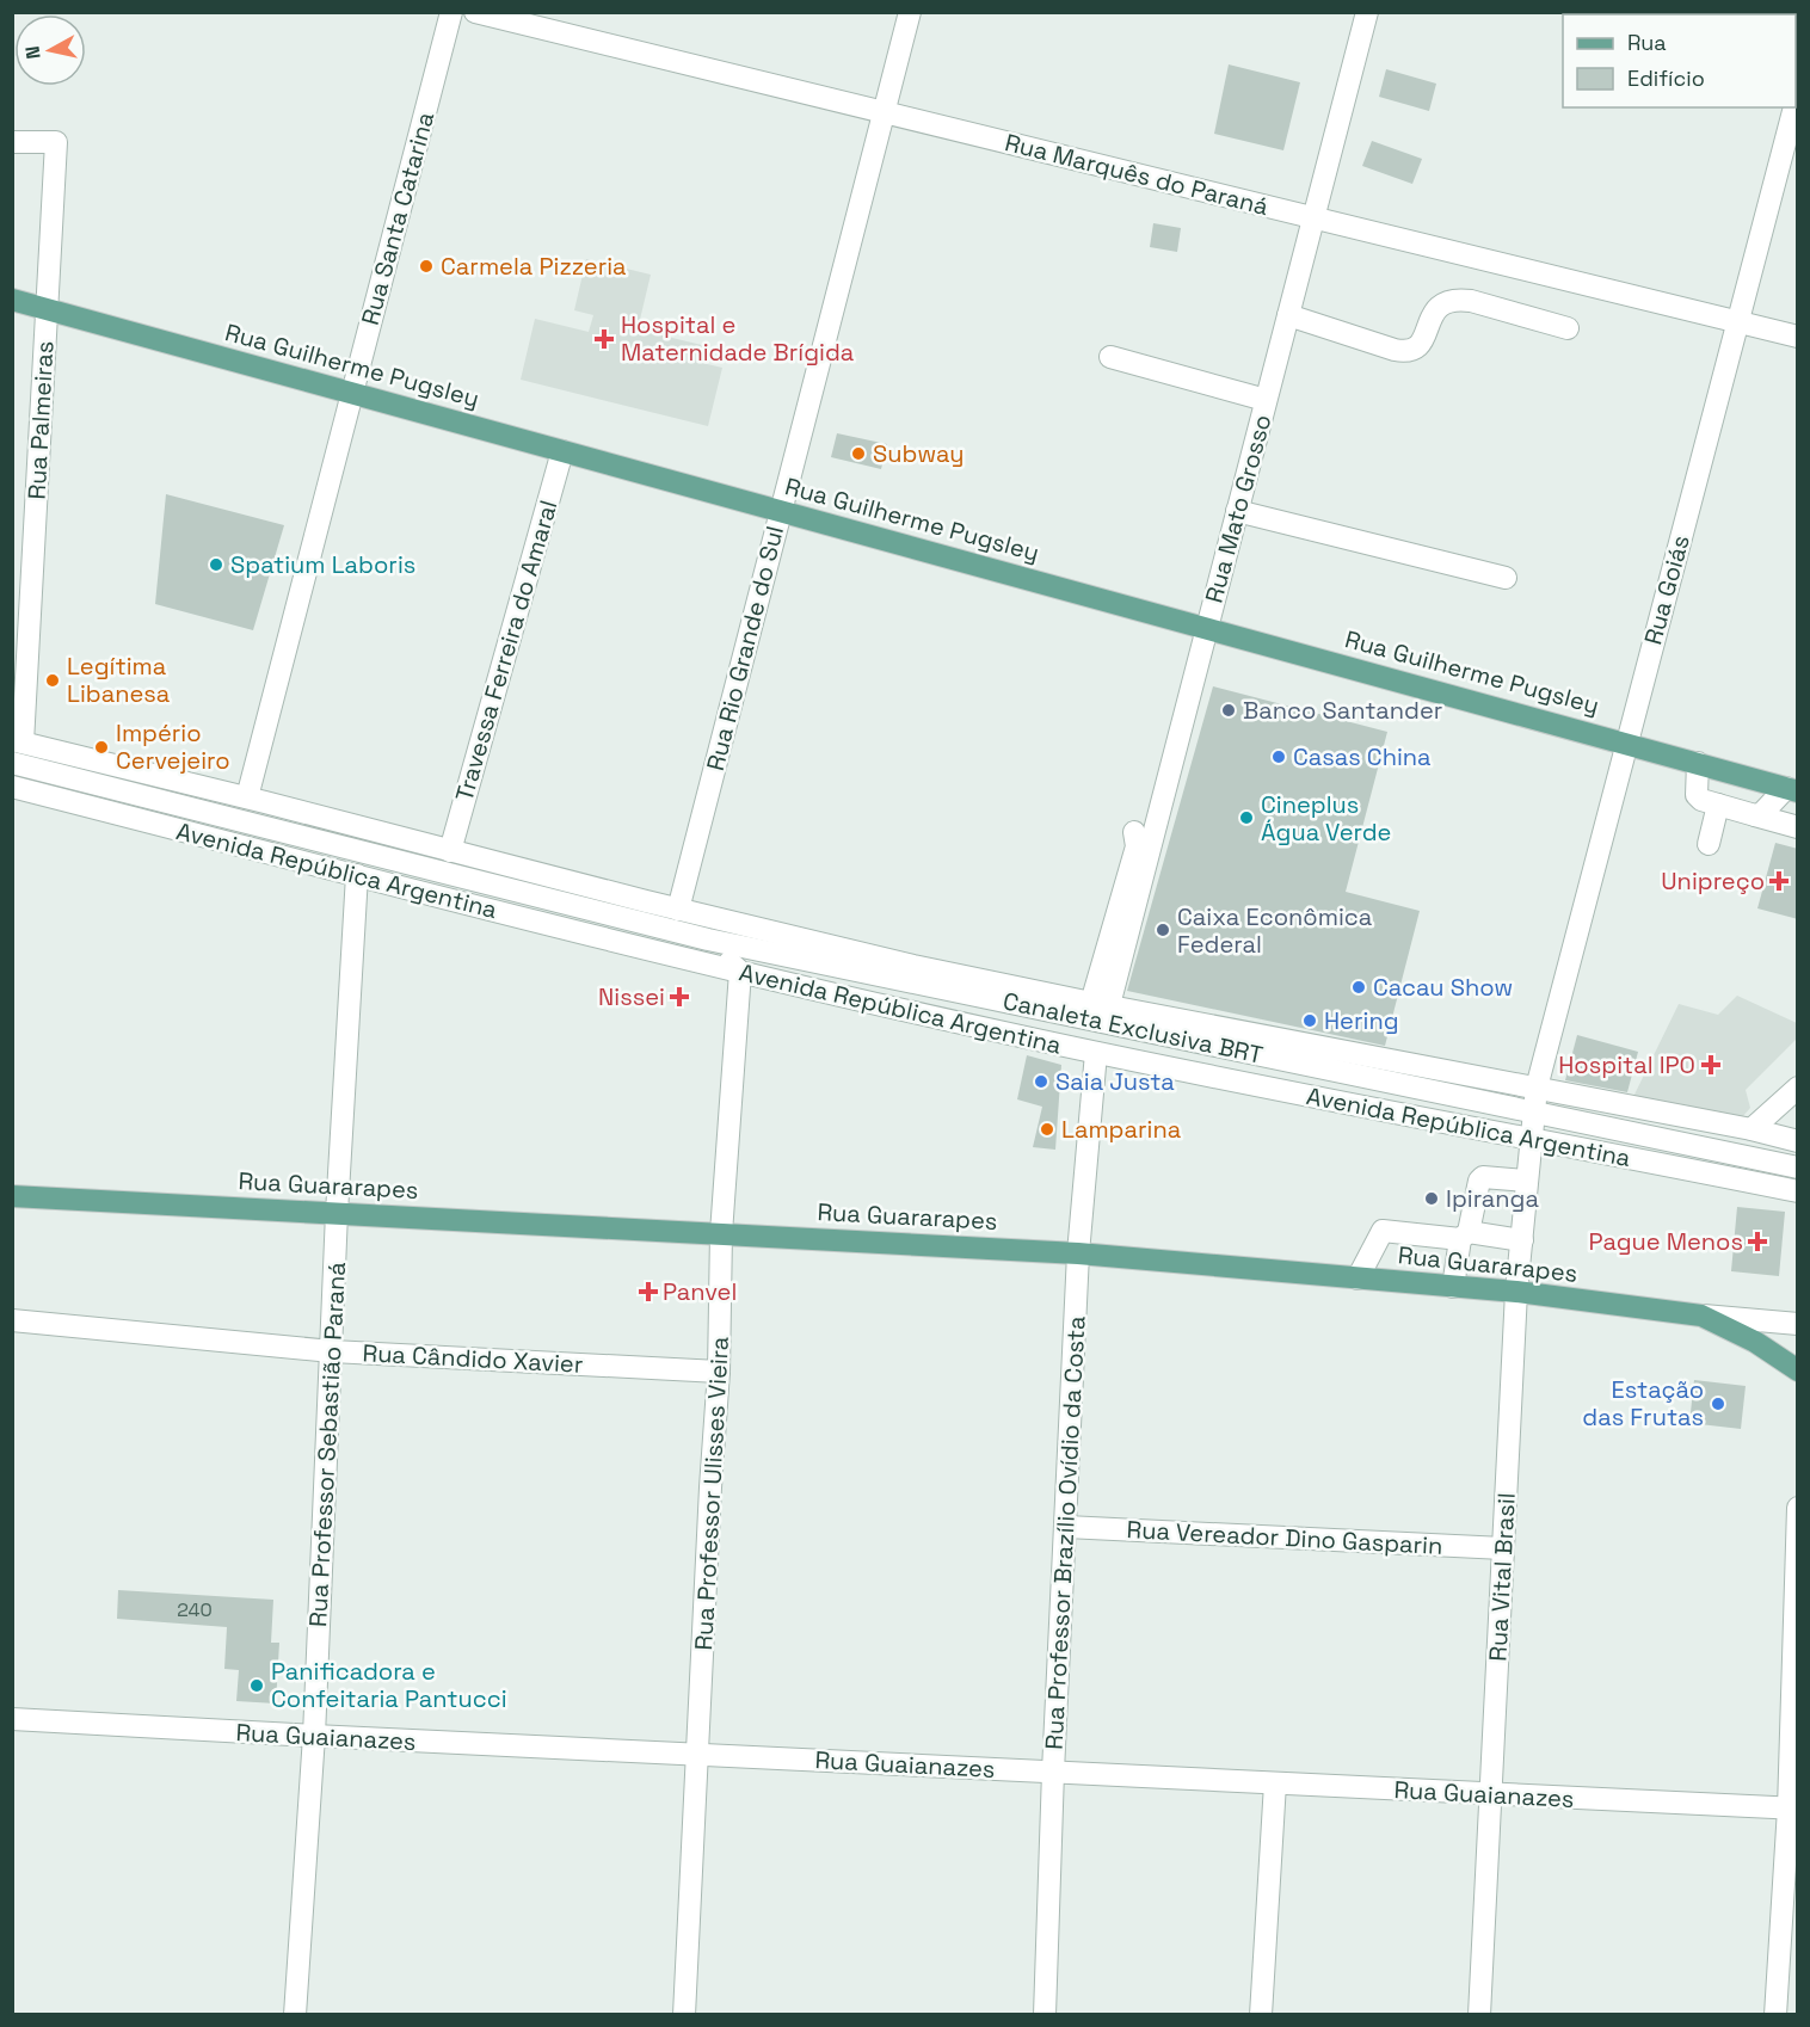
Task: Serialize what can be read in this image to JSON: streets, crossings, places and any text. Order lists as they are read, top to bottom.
{
  "streets": {
    "main road": ["Rua Guilherme Pugsley", "Rua Guararapes"],
    "street": [
      "Rua Marquês do Paraná",
      "Rua Santa Catarina",
      "Rua Palmeiras",
      "Rua Mato Grosso",
      "Rua Goiás",
      "Rua Rio Grande do Sul",
      "Travessa Ferreira do Amaral",
      "Avenida República Argentina",
      "Canaleta Exclusiva BRT",
      "Rua Cândido Xavier",
      "Rua Professor Sebastião Paraná",
      "Rua Professor Ulisses Vieira",
      "Rua Professor Brazílio Ovídio da Costa",
      "Rua Vereador Dino Gasparin",
      "Rua Vital Brasil",
      "Rua Guaianazes"
    ]
  },
  "crossings": [
    ["Rua Marquês do Paraná", "Rua Mato Grosso"],
    ["Rua Marquês do Paraná", "Rua Goiás"],
    ["Rua Marquês do Paraná", "Rua Rio Grande do Sul"],
    ["Rua Santa Catarina", "Rua Guilherme Pugsley"],
    ["Rua Santa Catarina", "Avenida República Argentina"],
    ["Rua Guilherme Pugsley", "Rua Palmeiras"],
    ["Rua Guilherme Pugsley", "Rua Mato Grosso"],
    ["Rua Guilherme Pugsley", "Rua Goiás"],
    ["Rua Guilherme Pugsley", "Rua Rio Grande do Sul"],
    ["Rua Guilherme Pugsley", "Travessa Ferreira do Amaral"],
    ["Rua Palmeiras", "Avenida República Argentina"],
    ["Rua Mato Grosso", "Avenida República Argentina"],
    ["Rua Goiás", "Avenida República Argentina"],
    ["Rua Goiás", "Canaleta Exclusiva BRT"],
    ["Rua Goiás", "Rua Vital Brasil"],
    ["Rua Rio Grande do Sul", "Avenida República Argentina"],
    ["Travessa Ferreira do Amaral", "Avenida República Argentina"],
    ["Avenida República Argentina", "Rua Professor Sebastião Paraná"],
    ["Avenida República Argentina", "Rua Professor Ulisses Vieira"],
    ["Avenida República Argentina", "Rua Professor Brazílio Ovídio da Costa"],
    ["Avenida República Argentina", "Rua Vital Brasil"],
    ["Canaleta Exclusiva BRT", "Rua Vital Brasil"],
    ["Rua Guararapes", "Rua Professor Sebastião Paraná"],
    ["Rua Guararapes", "Rua Professor Ulisses Vieira"],
    ["Rua Guararapes", "Rua Professor Brazílio Ovídio da Costa"],
    ["Rua Guararapes", "Rua Vital Brasil"],
    ["Rua Cândido Xavier", "Rua Professor Sebastião Paraná"],
    ["Rua Cândido Xavier", "Rua Professor Ulisses Vieira"],
    ["Rua Professor Sebastião Paraná", "Rua Guaianazes"],
    ["Rua Professor Ulisses Vieira", "Rua Guaianazes"],
    ["Rua Professor Brazílio Ovídio da Costa", "Rua Vereador Dino Gasparin"],
    ["Rua Professor Brazílio Ovídio da Costa", "Rua Guaianazes"],
    ["Rua Vereador Dino Gasparin", "Rua Vital Brasil"],
    ["Rua Vital Brasil", "Rua Guaianazes"]
  ],
  "places": {
    "other": [
      "Carmela Pizzeria",
      "Subway",
      "Spatium Laboris",
      "Legítima Libanesa",
      "Banco Santander",
      "Império Cervejeiro",
      "Casas China",
      "Cineplus Água Verde",
      "Caixa Econômica Federal",
      "Cacau Show",
      "Hering",
      "Saia Justa",
      "Lamparina",
      "Ipiranga",
      "Estação das Frutas",
      "Panificadora e Confeitaria Pantucci"
    ],
    "health": [
      "Hospital e Maternidade Brígida",
      "Unipreço",
      "Nissei",
      "Hospital IPO",
      "Pague Menos",
      "Panvel"
    ]
  },
  "house_numbers": ["240"],
  "legend": ["Rua", "Edifício"],
  "north": "left"
}
